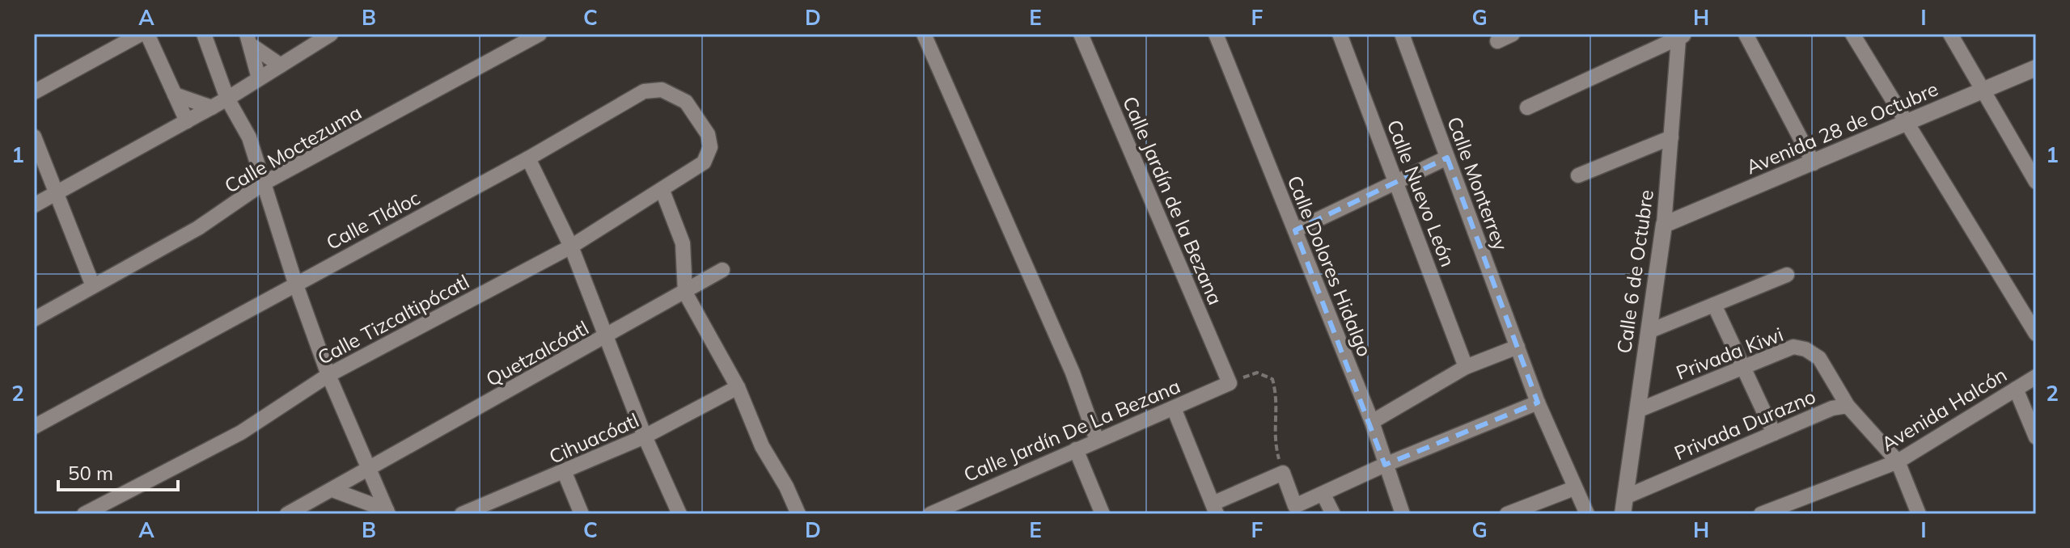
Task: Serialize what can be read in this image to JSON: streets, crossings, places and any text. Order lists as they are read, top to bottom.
{
  "streets": {
    "street": [
      "Avenida 28 de Octubre",
      "Calle Moctezuma",
      "Calle Monterrey",
      "Calle Nuevo León",
      "Calle Jardín de la Bezana",
      "Calle Tláloc",
      "Calle Dolores Hidalgo",
      "Calle 6 de Octubre",
      "Calle Tizcaltipócatl",
      "Quetzalcóatl",
      "Privada Kiwi",
      "Avenida Halcón",
      "Privada Durazno",
      "Calle Jardín De La Bezana",
      "Cihuacóatl"
    ]
  },
  "crossings": [
    ["Avenida 28 de Octubre", "Calle 6 de Octubre"],
    ["Calle Jardín de la Bezana", "Calle Jardín De La Bezana"],
    ["Calle Tláloc", "Calle Tizcaltipócatl"],
    ["Calle 6 de Octubre", "Privada Kiwi"],
    ["Calle 6 de Octubre", "Privada Durazno"],
    ["Privada Kiwi", "Privada Durazno"],
    ["Avenida Halcón", "Privada Durazno"]
  ],
  "scale_bar": "50 m",
  "grid": {
    "columns": [
      "A",
      "B",
      "C",
      "D",
      "E",
      "F",
      "G",
      "H",
      "I"
    ],
    "rows": ["1", "2"]
  }
}
